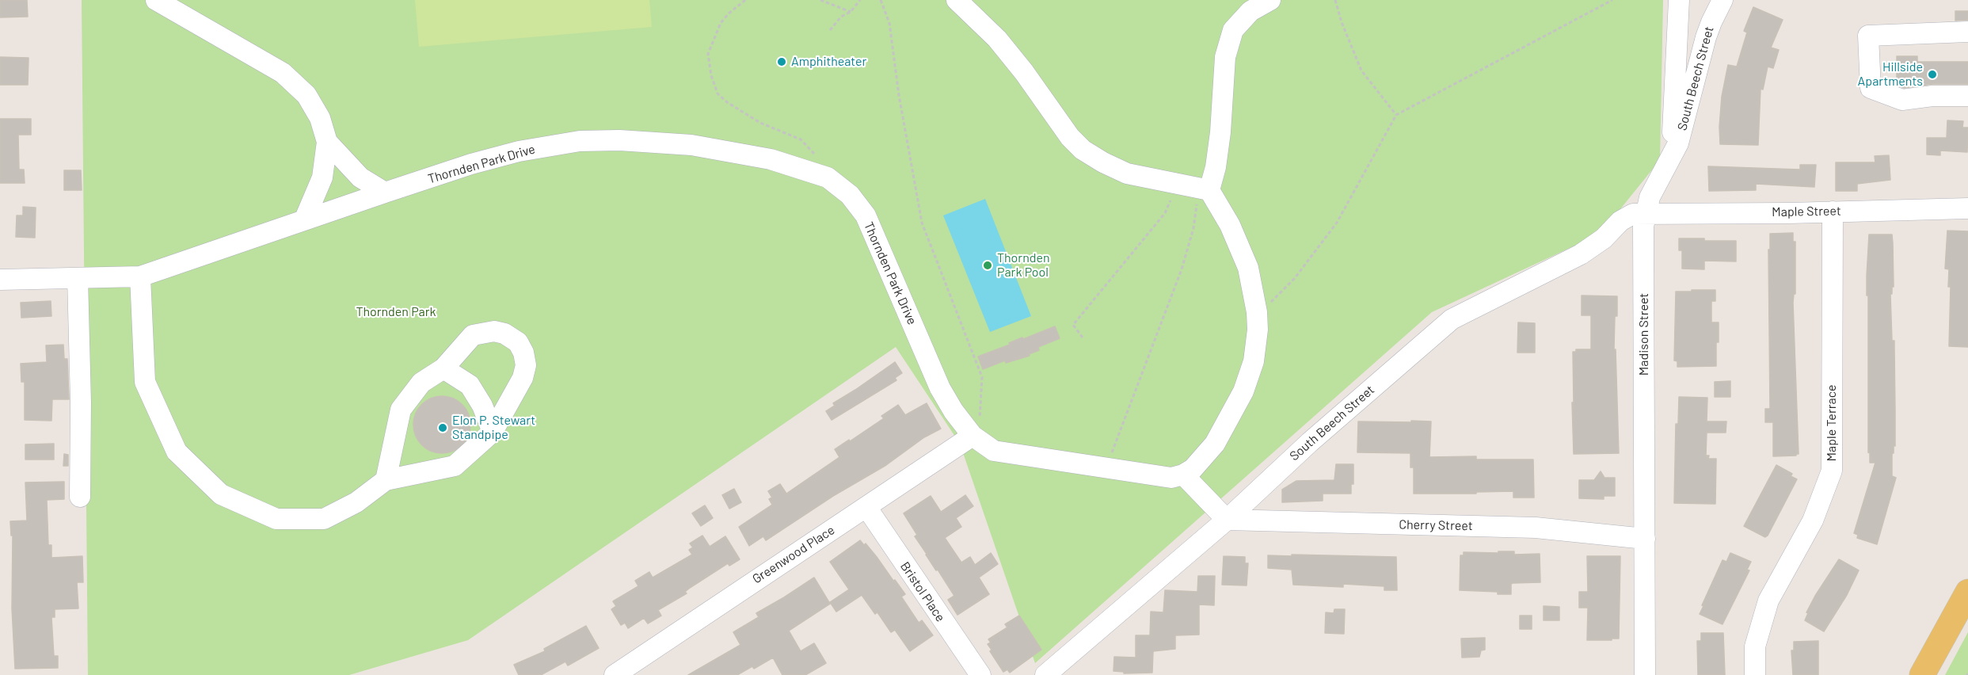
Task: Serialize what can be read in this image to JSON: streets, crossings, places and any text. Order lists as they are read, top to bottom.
{
  "streets": {
    "street": [
      "South Beech Street",
      "Thornden Park Drive",
      "Maple Street",
      "Madison Street",
      "Maple Terrace",
      "Cherry Street",
      "Greenwood Place",
      "Bristol Place"
    ]
  },
  "crossings": [
    ["South Beech Street", "Maple Street"],
    ["South Beech Street", "Madison Street"],
    ["South Beech Street", "Cherry Street"],
    ["Thornden Park Drive", "Greenwood Place"],
    ["Maple Street", "Madison Street"],
    ["Maple Street", "Maple Terrace"],
    ["Madison Street", "Cherry Street"],
    ["Greenwood Place", "Bristol Place"]
  ],
  "parks": ["Thornden Park"],
  "places": [
    "Amphitheater",
    "Hillside Apartments",
    "Thornden Park Pool",
    "Elon P. Stewart Standpipe"
  ]
}
